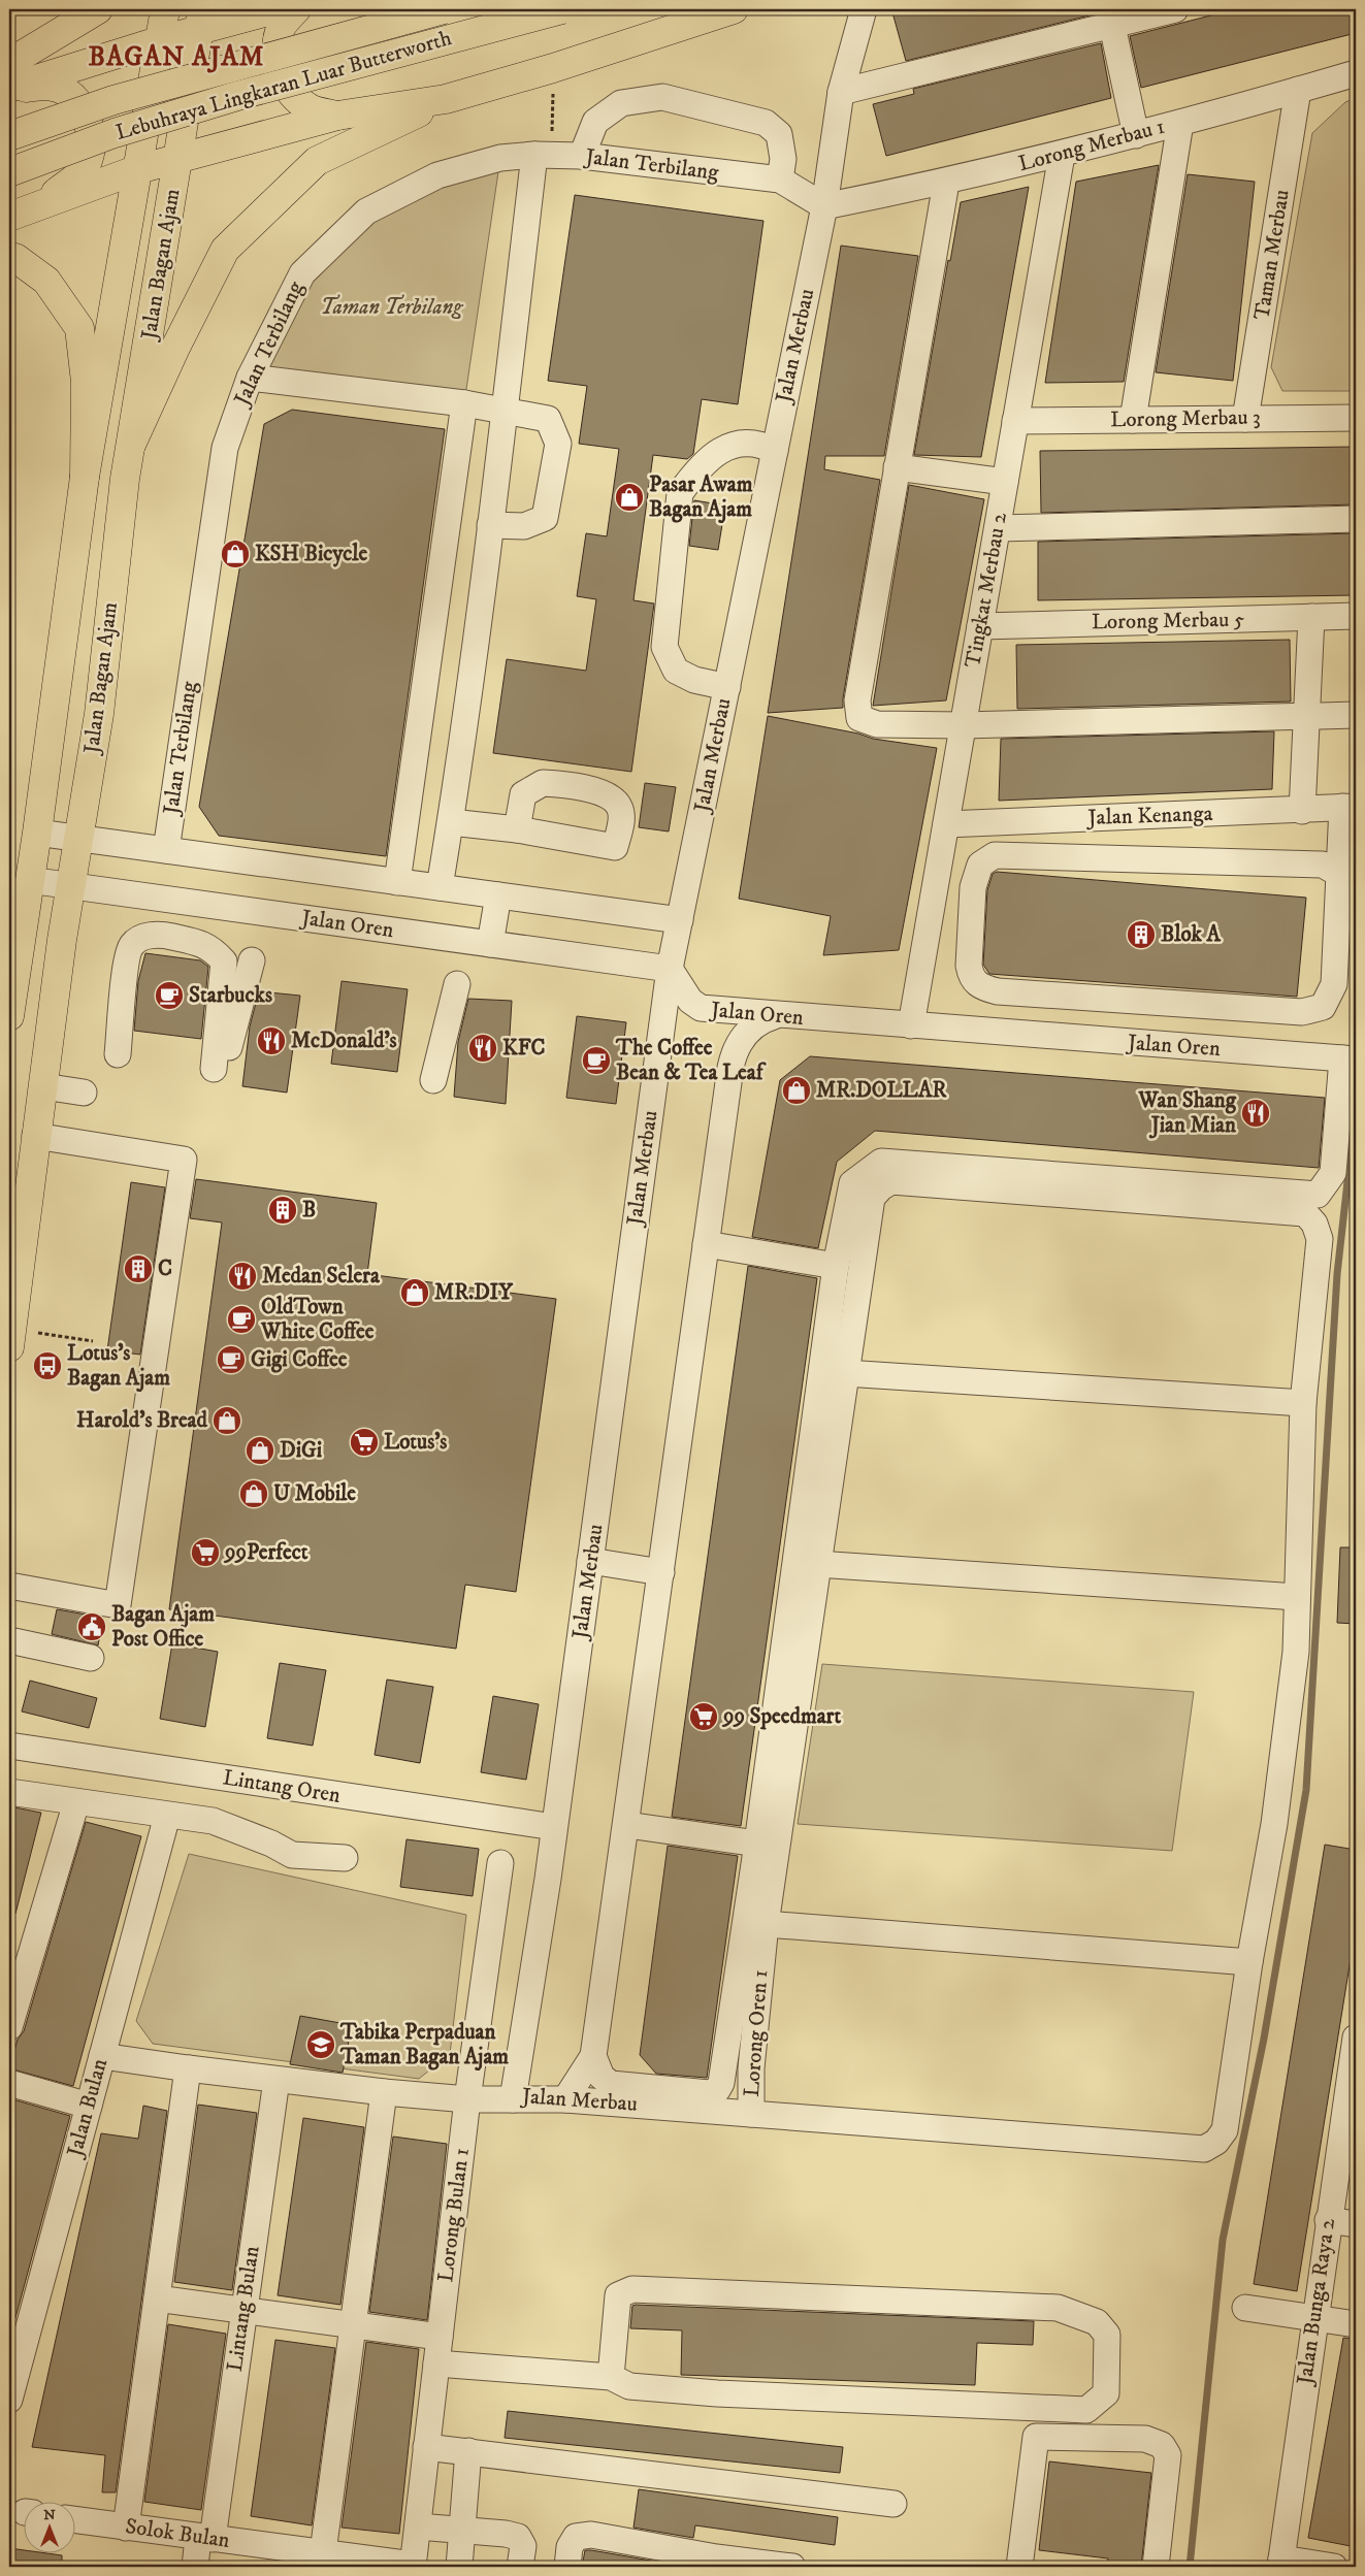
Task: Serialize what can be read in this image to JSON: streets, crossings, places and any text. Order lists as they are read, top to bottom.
{
  "streets": {
    "main road": ["Lebuhraya Lingkaran Luar Butterworth", "Jalan Bagan Ajam"],
    "street": [
      "Lorong Merbau 1",
      "Jalan Terbilang",
      "Taman Merbau",
      "Jalan Merbau",
      "Lorong Merbau 3",
      "Tingkat Merbau 2",
      "Lorong Merbau 5",
      "Jalan Kenanga",
      "Jalan Oren",
      "Lintang Oren",
      "Lorong Oren 1",
      "Jalan Bulan",
      "Lorong Bulan 1",
      "Jalan Bunga Raya 2",
      "Lintang Bulan",
      "Solok Bulan"
    ]
  },
  "crossings": [
    ["Lorong Merbau 1", "Jalan Terbilang"],
    ["Lorong Merbau 1", "Taman Merbau"],
    ["Lorong Merbau 1", "Jalan Merbau"],
    ["Lorong Merbau 1", "Tingkat Merbau 2"],
    ["Jalan Terbilang", "Jalan Merbau"],
    ["Taman Merbau", "Lorong Merbau 3"],
    ["Jalan Bagan Ajam", "Jalan Oren"],
    ["Jalan Merbau", "Jalan Oren"],
    ["Jalan Merbau", "Lintang Oren"],
    ["Jalan Merbau", "Lorong Oren 1"],
    ["Lorong Merbau 3", "Tingkat Merbau 2"],
    ["Tingkat Merbau 2", "Lorong Merbau 5"],
    ["Tingkat Merbau 2", "Jalan Kenanga"],
    ["Tingkat Merbau 2", "Jalan Oren"],
    ["Lorong Bulan 1", "Solok Bulan"],
    ["Lintang Bulan", "Solok Bulan"]
  ],
  "districts": ["BAGAN AJAM"],
  "parks": ["Taman Terbilang"],
  "places": {
    "shop": [
      "Pasar Awam Bagan Ajam",
      "KSH Bicycle",
      "MR.DOLLAR",
      "MR.DIY",
      "Harold's Bread",
      "DiGi",
      "U Mobile"
    ],
    "building": ["Blok A", "B", "C"],
    "cafe": [
      "Starbucks",
      "The Coffee Bean & Tea Leaf",
      "OldTown White Coffee",
      "Gigi Coffee"
    ],
    "restaurant": [
      "McDonald's",
      "KFC",
      "Wan Shang Jian Mian",
      "Medan Selera"
    ],
    "bus stop": ["Lotus's Bagan Ajam"],
    "supermarket": ["Lotus's", "99Perfect", "99 Speedmart"],
    "public building": ["Bagan Ajam Post Office"],
    "school or university": ["Tabika Perpaduan Taman Bagan Ajam"]
  },
  "north": "top"
}
